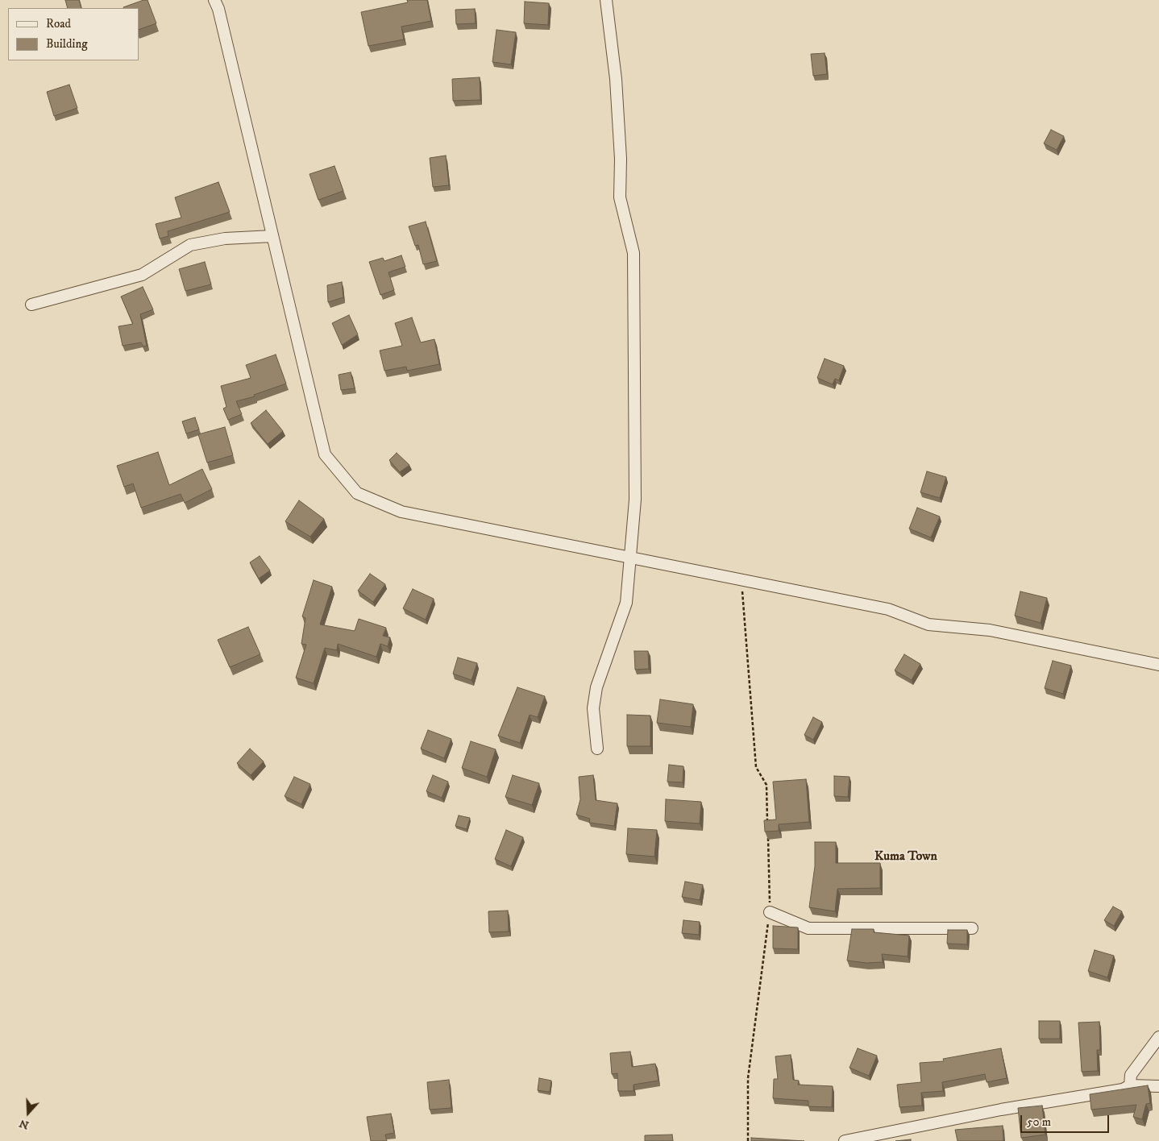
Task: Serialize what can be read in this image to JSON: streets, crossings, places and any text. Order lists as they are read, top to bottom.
{
  "districts": ["Kuma Town"],
  "legend": ["Road", "Building"],
  "scale_bar": "50 m",
  "north": "bottom"
}
